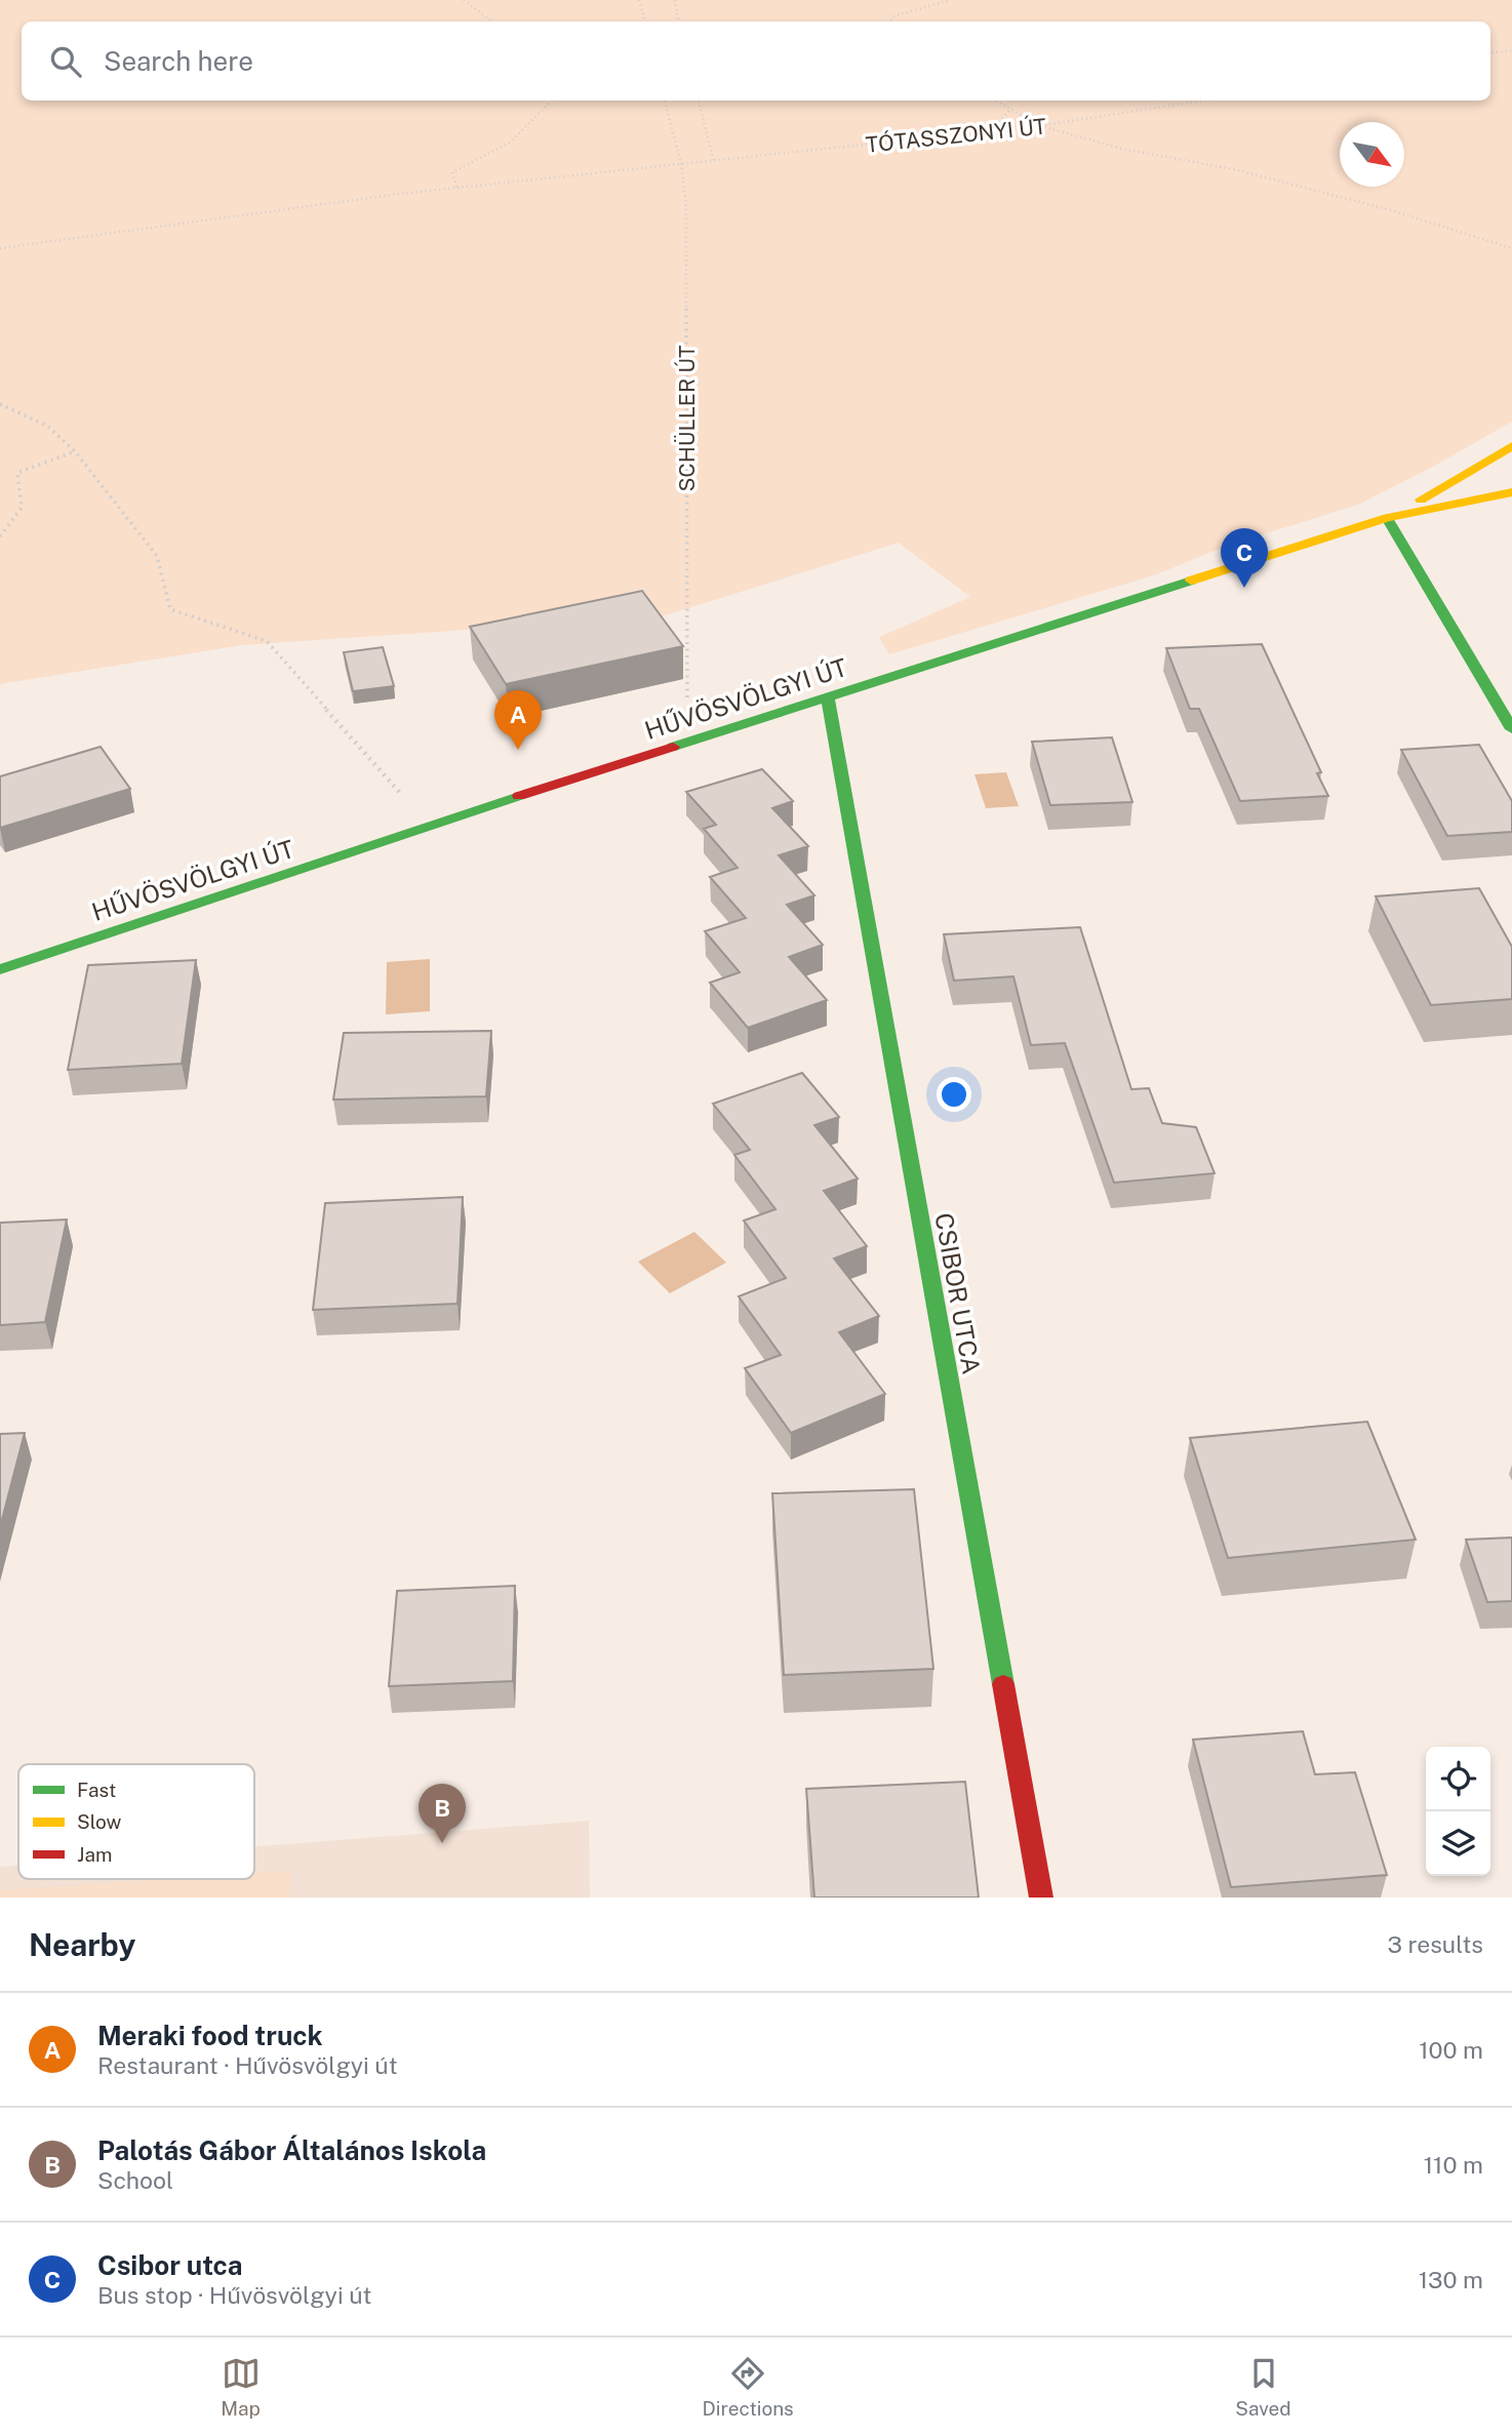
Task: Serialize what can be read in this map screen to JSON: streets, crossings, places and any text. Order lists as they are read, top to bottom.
{
  "streets": {
    "street": ["HŰVÖSVÖLGYI ÚT", "CSIBOR UTCA"],
    "path": ["TÓTASSZONYI ÚT", "SCHÜLLER ÚT"]
  },
  "crossings": [
    ["TÓTASSZONYI ÚT", "SCHÜLLER ÚT"],
    ["SCHÜLLER ÚT", "HŰVÖSVÖLGYI ÚT"],
    ["HŰVÖSVÖLGYI ÚT", "CSIBOR UTCA"]
  ],
  "legend": ["Fast", "Slow", "Jam"],
  "north": "bottom right",
  "page": {
    "search": "Search here",
    "pins": ["C", "A", "B"],
    "heading": ["Nearby", "3 results"],
    "list": [
      {
        "mark": "A",
        "name": "Meraki food truck",
        "note": "Restaurant · Hűvösvölgyi út",
        "value": "100 m"
      },
      {
        "mark": "B",
        "name": "Palotás Gábor Általános Iskola",
        "note": "School",
        "value": "110 m"
      },
      {
        "mark": "C",
        "name": "Csibor utca",
        "note": "Bus stop · Hűvösvölgyi út",
        "value": "130 m"
      }
    ],
    "nav": ["Map", "Directions", "Saved"]
  }
}
